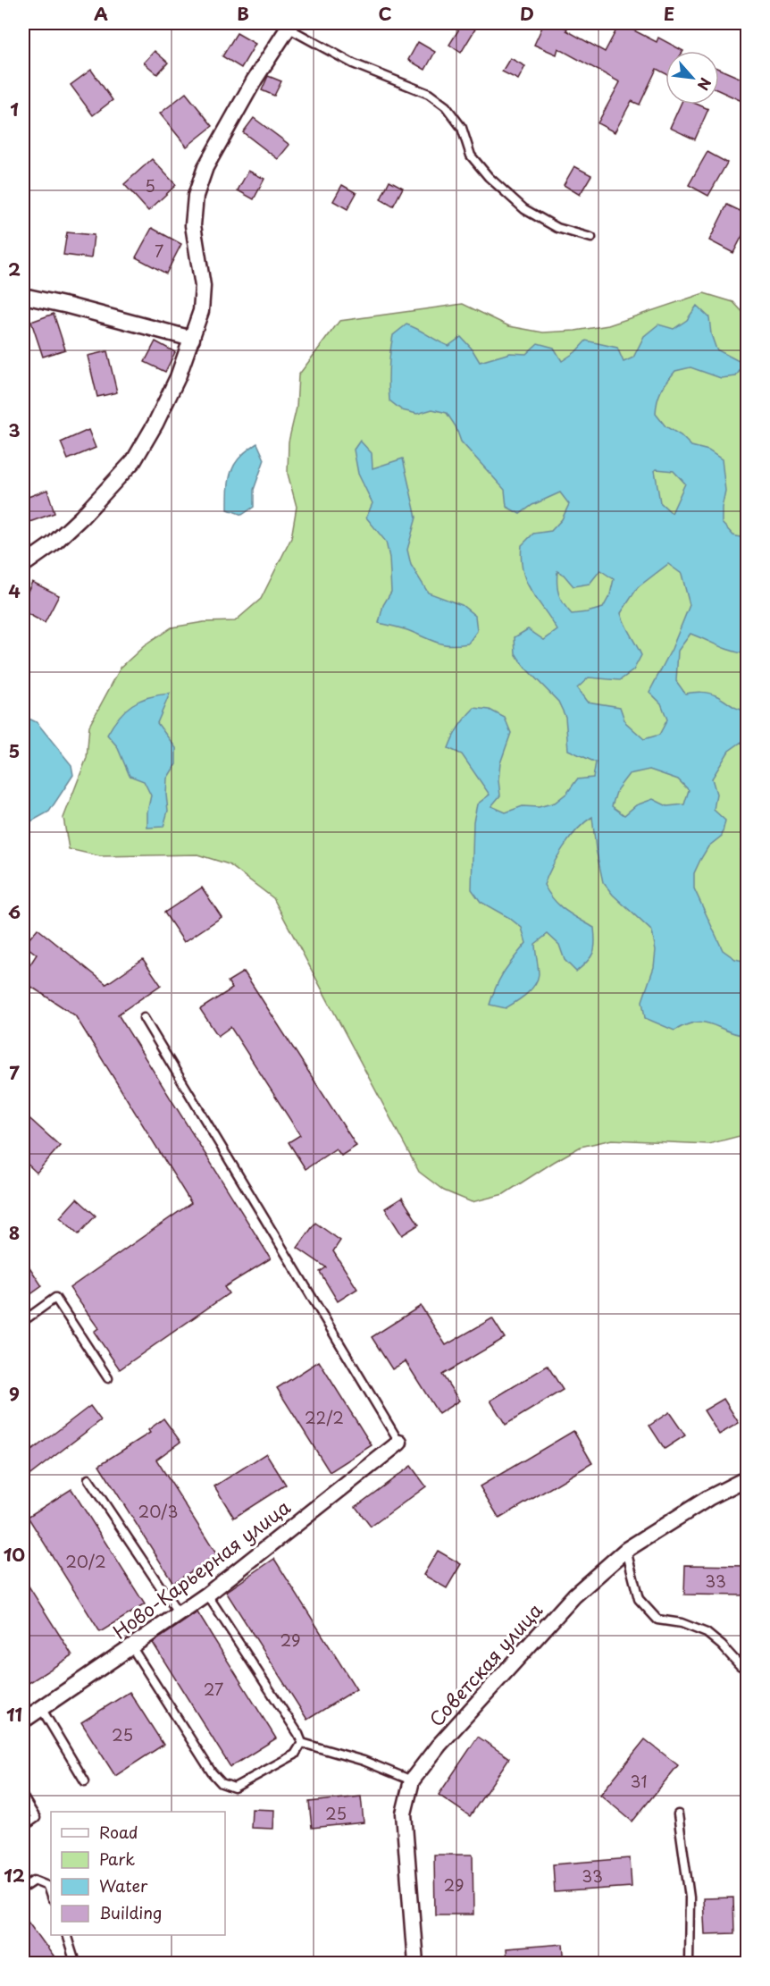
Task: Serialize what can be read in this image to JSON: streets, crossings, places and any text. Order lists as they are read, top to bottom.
{
  "streets": {
    "street": ["Ново-Карьерная улица", "Советская улица"]
  },
  "house_numbers": [
    "5",
    "7",
    "22/2",
    "20/3",
    "20/2",
    "33",
    "29",
    "27",
    "25",
    "31",
    "25",
    "33",
    "29"
  ],
  "legend": [
    "Road",
    "Park",
    "Water",
    "Building"
  ],
  "north": "bottom right",
  "grid": {
    "columns": [
      "A",
      "B",
      "C",
      "D",
      "E"
    ],
    "rows": [
      "1",
      "2",
      "3",
      "4",
      "5",
      "6",
      "7",
      "8",
      "9",
      "10",
      "11",
      "12"
    ]
  }
}
